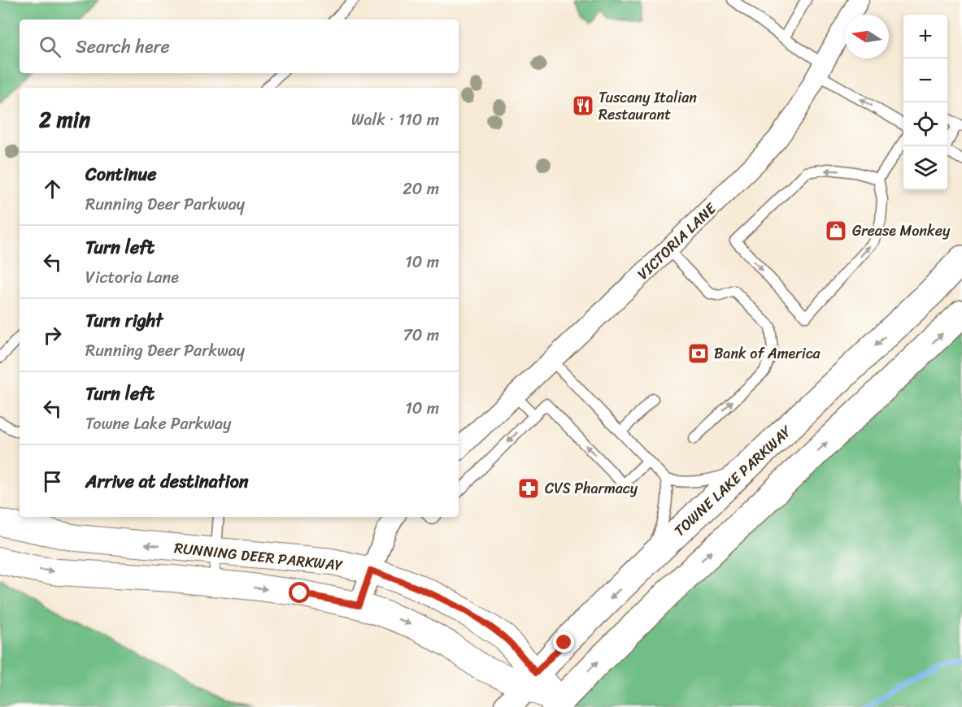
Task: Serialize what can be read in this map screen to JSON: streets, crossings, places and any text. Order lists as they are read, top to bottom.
{
  "streets": {
    "main road": ["TOWNE LAKE PARKWAY"],
    "street": ["VICTORIA LANE", "RUNNING DEER PARKWAY"]
  },
  "crossings": [
    ["TOWNE LAKE PARKWAY", "RUNNING DEER PARKWAY"]
  ],
  "places": {
    "restaurant": ["Tuscany Italian Restaurant"],
    "shop": ["Grease Monkey"],
    "bank": ["Bank of America"],
    "pharmacy": ["CVS Pharmacy"]
  },
  "north": "left",
  "page": {
    "map_buttons": ["+", "−"],
    "search": "Search here",
    "heading": ["2 min", "Walk · 110 m"],
    "list": [
      ["Continue", "Running Deer Parkway", "20 m"],
      ["Turn left", "Victoria Lane", "10 m"],
      ["Turn right", "Running Deer Parkway", "70 m"],
      ["Turn left", "Towne Lake Parkway", "10 m"],
      "Arrive at destination"
    ]
  }
}
